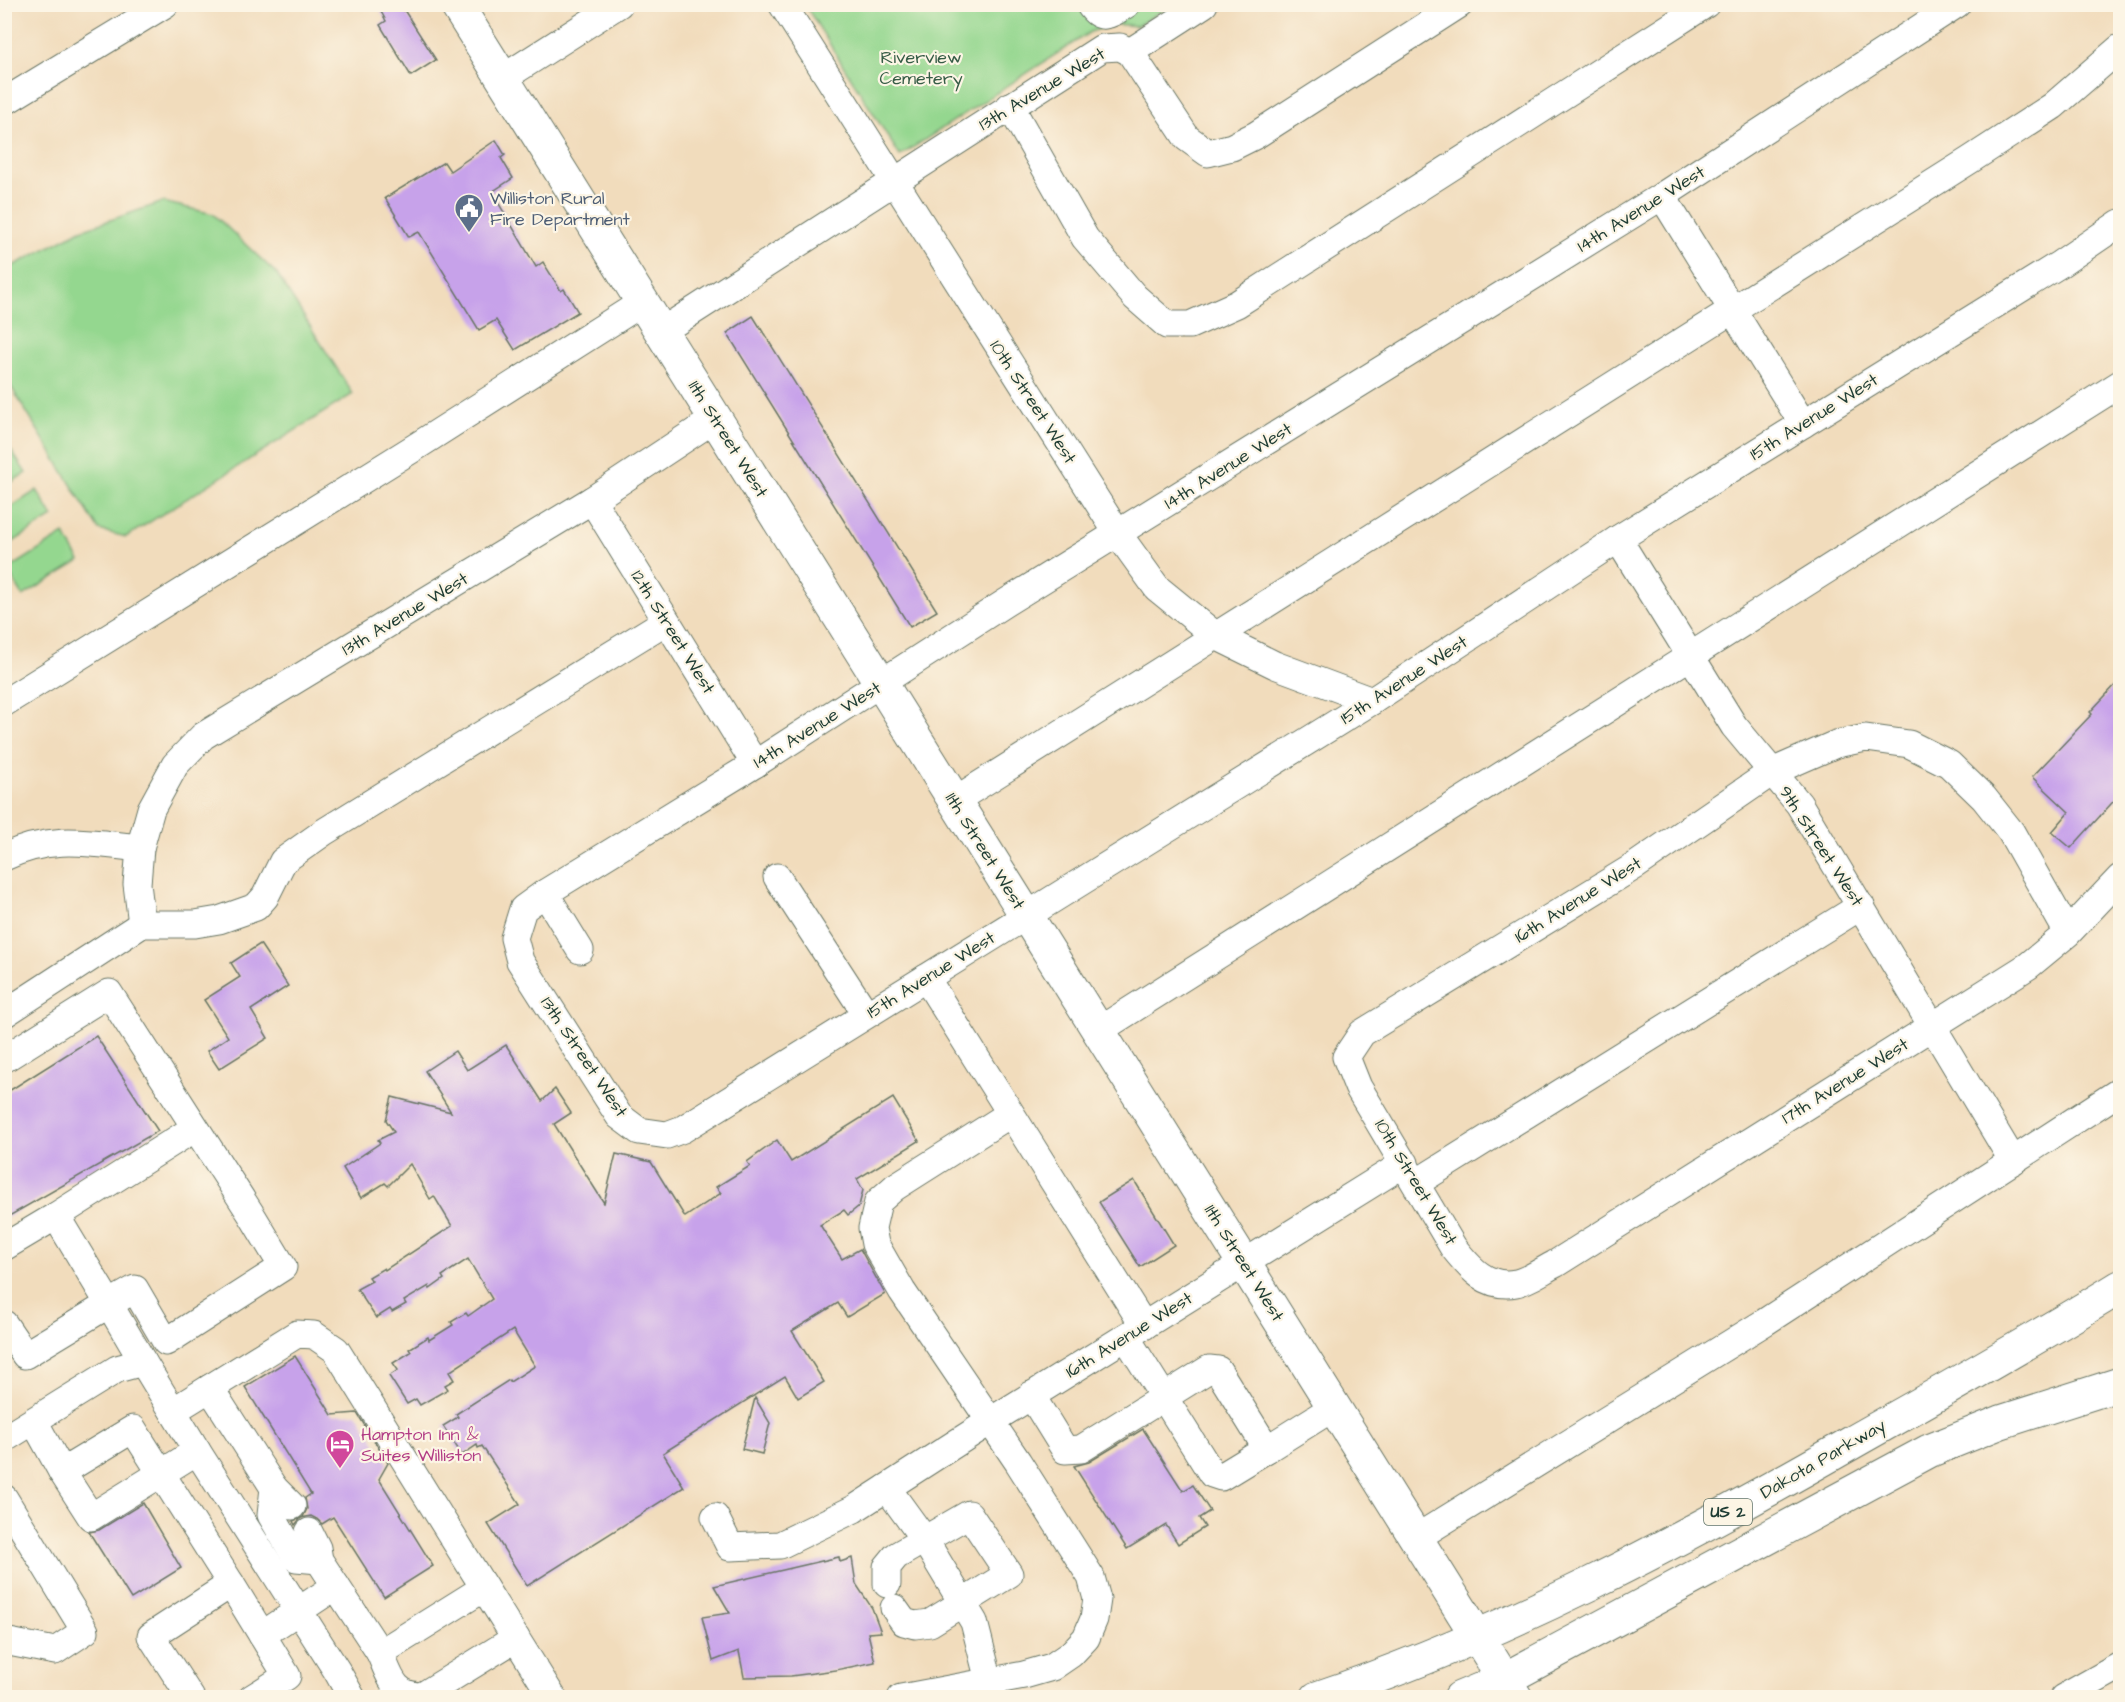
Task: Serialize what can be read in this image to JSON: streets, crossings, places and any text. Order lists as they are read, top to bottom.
{
  "streets": {
    "main road": ["11th Street West", "Dakota Parkway", "US 2"],
    "street": [
      "13th Avenue West",
      "14th Avenue West",
      "10th Street West",
      "15th Avenue West",
      "12th Street West",
      "9th Street West",
      "16th Avenue West",
      "13th Street West",
      "17th Avenue West"
    ]
  },
  "crossings": [
    ["13th Avenue West", "10th Street West"],
    ["13th Avenue West", "11th Street West"],
    ["13th Avenue West", "12th Street West"],
    ["14th Avenue West", "10th Street West"],
    ["14th Avenue West", "11th Street West"],
    ["14th Avenue West", "12th Street West"],
    ["14th Avenue West", "13th Street West"],
    ["10th Street West", "15th Avenue West"],
    ["10th Street West", "16th Avenue West"],
    ["10th Street West", "17th Avenue West"],
    ["15th Avenue West", "11th Street West"],
    ["15th Avenue West", "9th Street West"],
    ["15th Avenue West", "13th Street West"],
    ["11th Street West", "16th Avenue West"],
    ["11th Street West", "Dakota Parkway"],
    ["11th Street West", "US 2"],
    ["9th Street West", "16th Avenue West"],
    ["9th Street West", "17th Avenue West"],
    ["16th Avenue West", "17th Avenue West"]
  ],
  "parks": ["Riverview Cemetery"],
  "places": {
    "public building": ["Williston Rural Fire Department"],
    "hotel": ["Hampton Inn & Suites Williston"]
  }
}
